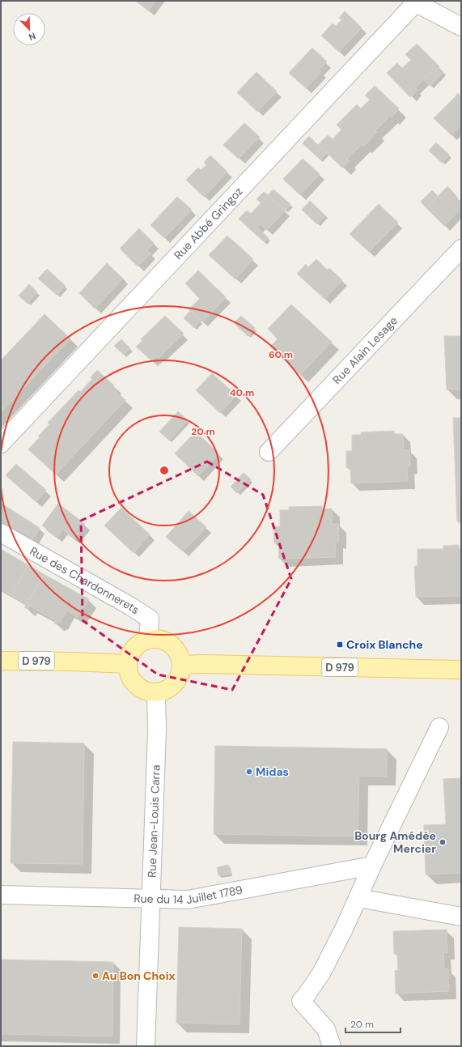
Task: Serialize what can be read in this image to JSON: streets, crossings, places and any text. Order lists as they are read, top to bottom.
{
  "streets": {
    "main road": ["D 979"],
    "street": [
      "Rue Abbé Gringoz",
      "Rue Alain Lesage",
      "Rue des Chardonnerets",
      "Rue Jean-Louis Carra",
      "Rue du 14 Juillet 1789"
    ]
  },
  "crossings": [
    ["Rue des Chardonnerets", "D 979"],
    ["Rue des Chardonnerets", "Rue Jean-Louis Carra"],
    ["D 979", "Rue Jean-Louis Carra"],
    ["Rue Jean-Louis Carra", "Rue du 14 Juillet 1789"]
  ],
  "places": {
    "transit": ["Croix Blanche"],
    "other": ["Midas", "Bourg Amédée Mercier", "Au Bon Choix"]
  },
  "scale_bar": "20 m",
  "north": "bottom right",
  "rings": ["60 m", "40 m", "20 m"]
}
